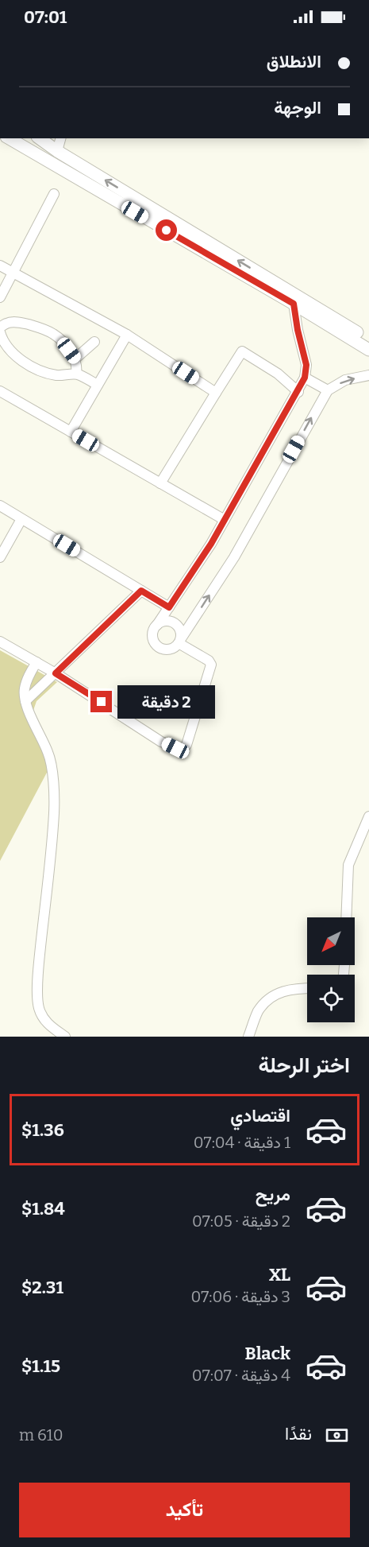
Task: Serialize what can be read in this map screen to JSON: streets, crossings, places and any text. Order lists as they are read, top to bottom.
{
  "north": "bottom left",
  "page": {
    "status": "07:01",
    "banner": ["الانطلاق", "الوجهة"],
    "bubble": "2 دقيقة",
    "heading": "اختر الرحلة",
    "list": [
      {
        "name": "اقتصادي",
        "note": "1 دقيقة · 07:04",
        "value": "$1.36"
      },
      {
        "name": "مريح",
        "note": "2 دقيقة · 07:05",
        "value": "$1.84"
      },
      {
        "name": "XL",
        "note": "3 دقيقة · 07:06",
        "value": "$2.31"
      },
      {
        "name": "Black",
        "note": "4 دقيقة · 07:07",
        "value": "$1.15"
      }
    ],
    "pay": ["نقدًا", "610 m"],
    "buttons": "تأكيد"
  }
}
